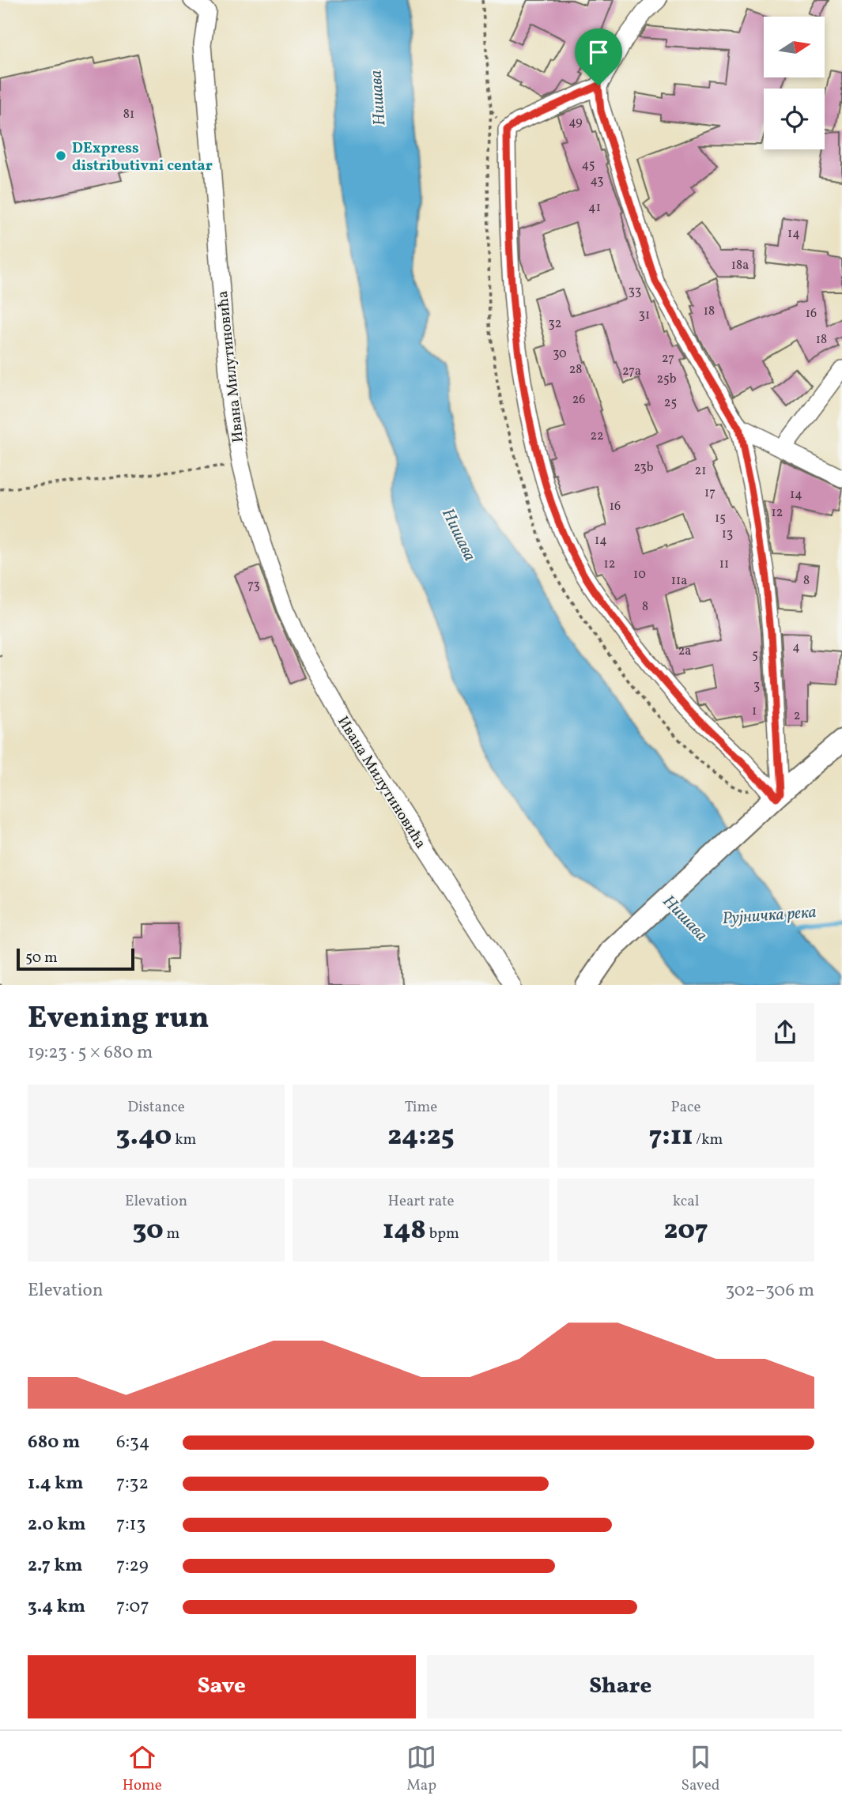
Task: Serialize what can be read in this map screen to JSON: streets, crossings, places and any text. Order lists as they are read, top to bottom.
{
  "streets": {
    "street": ["Ивана Милутиновића"]
  },
  "water": ["Нишава", "Рујничка река"],
  "places": ["DExpress distributivni centar"],
  "house_numbers": [
    "81",
    "49",
    "45",
    "43",
    "41",
    "14",
    "18a",
    "33",
    "18",
    "16",
    "31",
    "32",
    "18",
    "30",
    "27",
    "28",
    "27a",
    "25b",
    "26",
    "25",
    "22",
    "23b",
    "21",
    "17",
    "14",
    "16",
    "12",
    "15",
    "13",
    "14",
    "12",
    "11",
    "10",
    "11a",
    "8",
    "73",
    "8",
    "4",
    "2a",
    "5",
    "3",
    "1",
    "2"
  ],
  "scale_bar": "50 m",
  "north": "right",
  "page": {
    "scale": "50 m",
    "heading": ["Evening run", "19:23 · 5 × 680 m"],
    "stats": [
      ["Distance", "3.40 km"],
      ["Time", "24:25"],
      ["Pace", "7:11 /km"],
      ["Elevation", "30 m"],
      ["Heart rate", "148 bpm"],
      ["kcal", "207"]
    ],
    "chart": ["Elevation", "302–306 m"],
    "list": [
      {
        "name": "680 m",
        "note": "6:34"
      },
      {
        "name": "1.4 km",
        "note": "7:32"
      },
      {
        "name": "2.0 km",
        "note": "7:13"
      },
      {
        "name": "2.7 km",
        "note": "7:29"
      },
      {
        "name": "3.4 km",
        "note": "7:07"
      }
    ],
    "buttons": ["Save", "Share"],
    "tabs": ["Home", "Map", "Saved"]
  }
}
